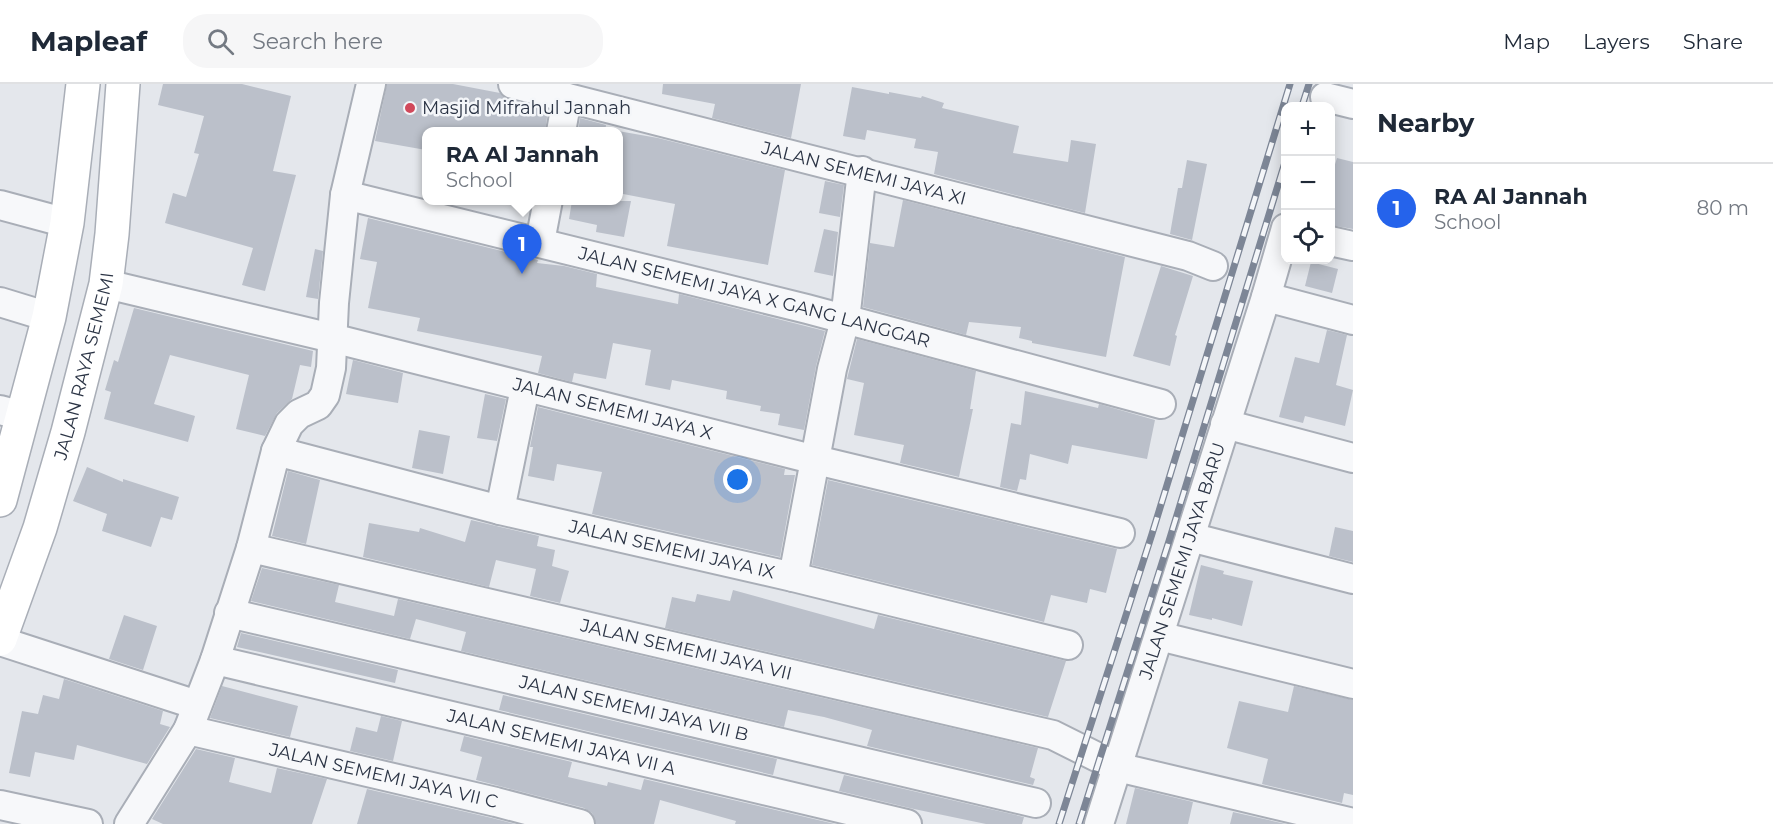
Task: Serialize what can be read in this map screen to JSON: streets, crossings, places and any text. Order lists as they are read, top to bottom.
{
  "streets": {
    "main road": ["JALAN RAYA SEMEMI"],
    "street": [
      "JALAN SEMEMI JAYA XI",
      "JALAN SEMEMI JAYA X GANG LANGGAR",
      "JALAN SEMEMI JAYA X",
      "JALAN SEMEMI JAYA IX",
      "JALAN SEMEMI JAYA BARU",
      "JALAN SEMEMI JAYA VII",
      "JALAN SEMEMI JAYA VII B",
      "JALAN SEMEMI JAYA VII A",
      "JALAN SEMEMI JAYA VII C"
    ]
  },
  "crossings": [
    ["JALAN RAYA SEMEMI", "JALAN SEMEMI JAYA X"],
    ["JALAN SEMEMI JAYA BARU", "JALAN SEMEMI JAYA VII"]
  ],
  "places": ["Masjid Mifrahul Jannah"],
  "page": {
    "header": "Mapleaf",
    "search": "Search here",
    "nav": ["Map", "Layers", "Share"],
    "heading": "Nearby",
    "map_buttons": ["+", "−"],
    "popup": ["RA Al Jannah", "School"],
    "list": [
      {
        "mark": "1",
        "name": "RA Al Jannah",
        "note": "School",
        "value": "80 m"
      }
    ],
    "pins": "1"
  }
}
